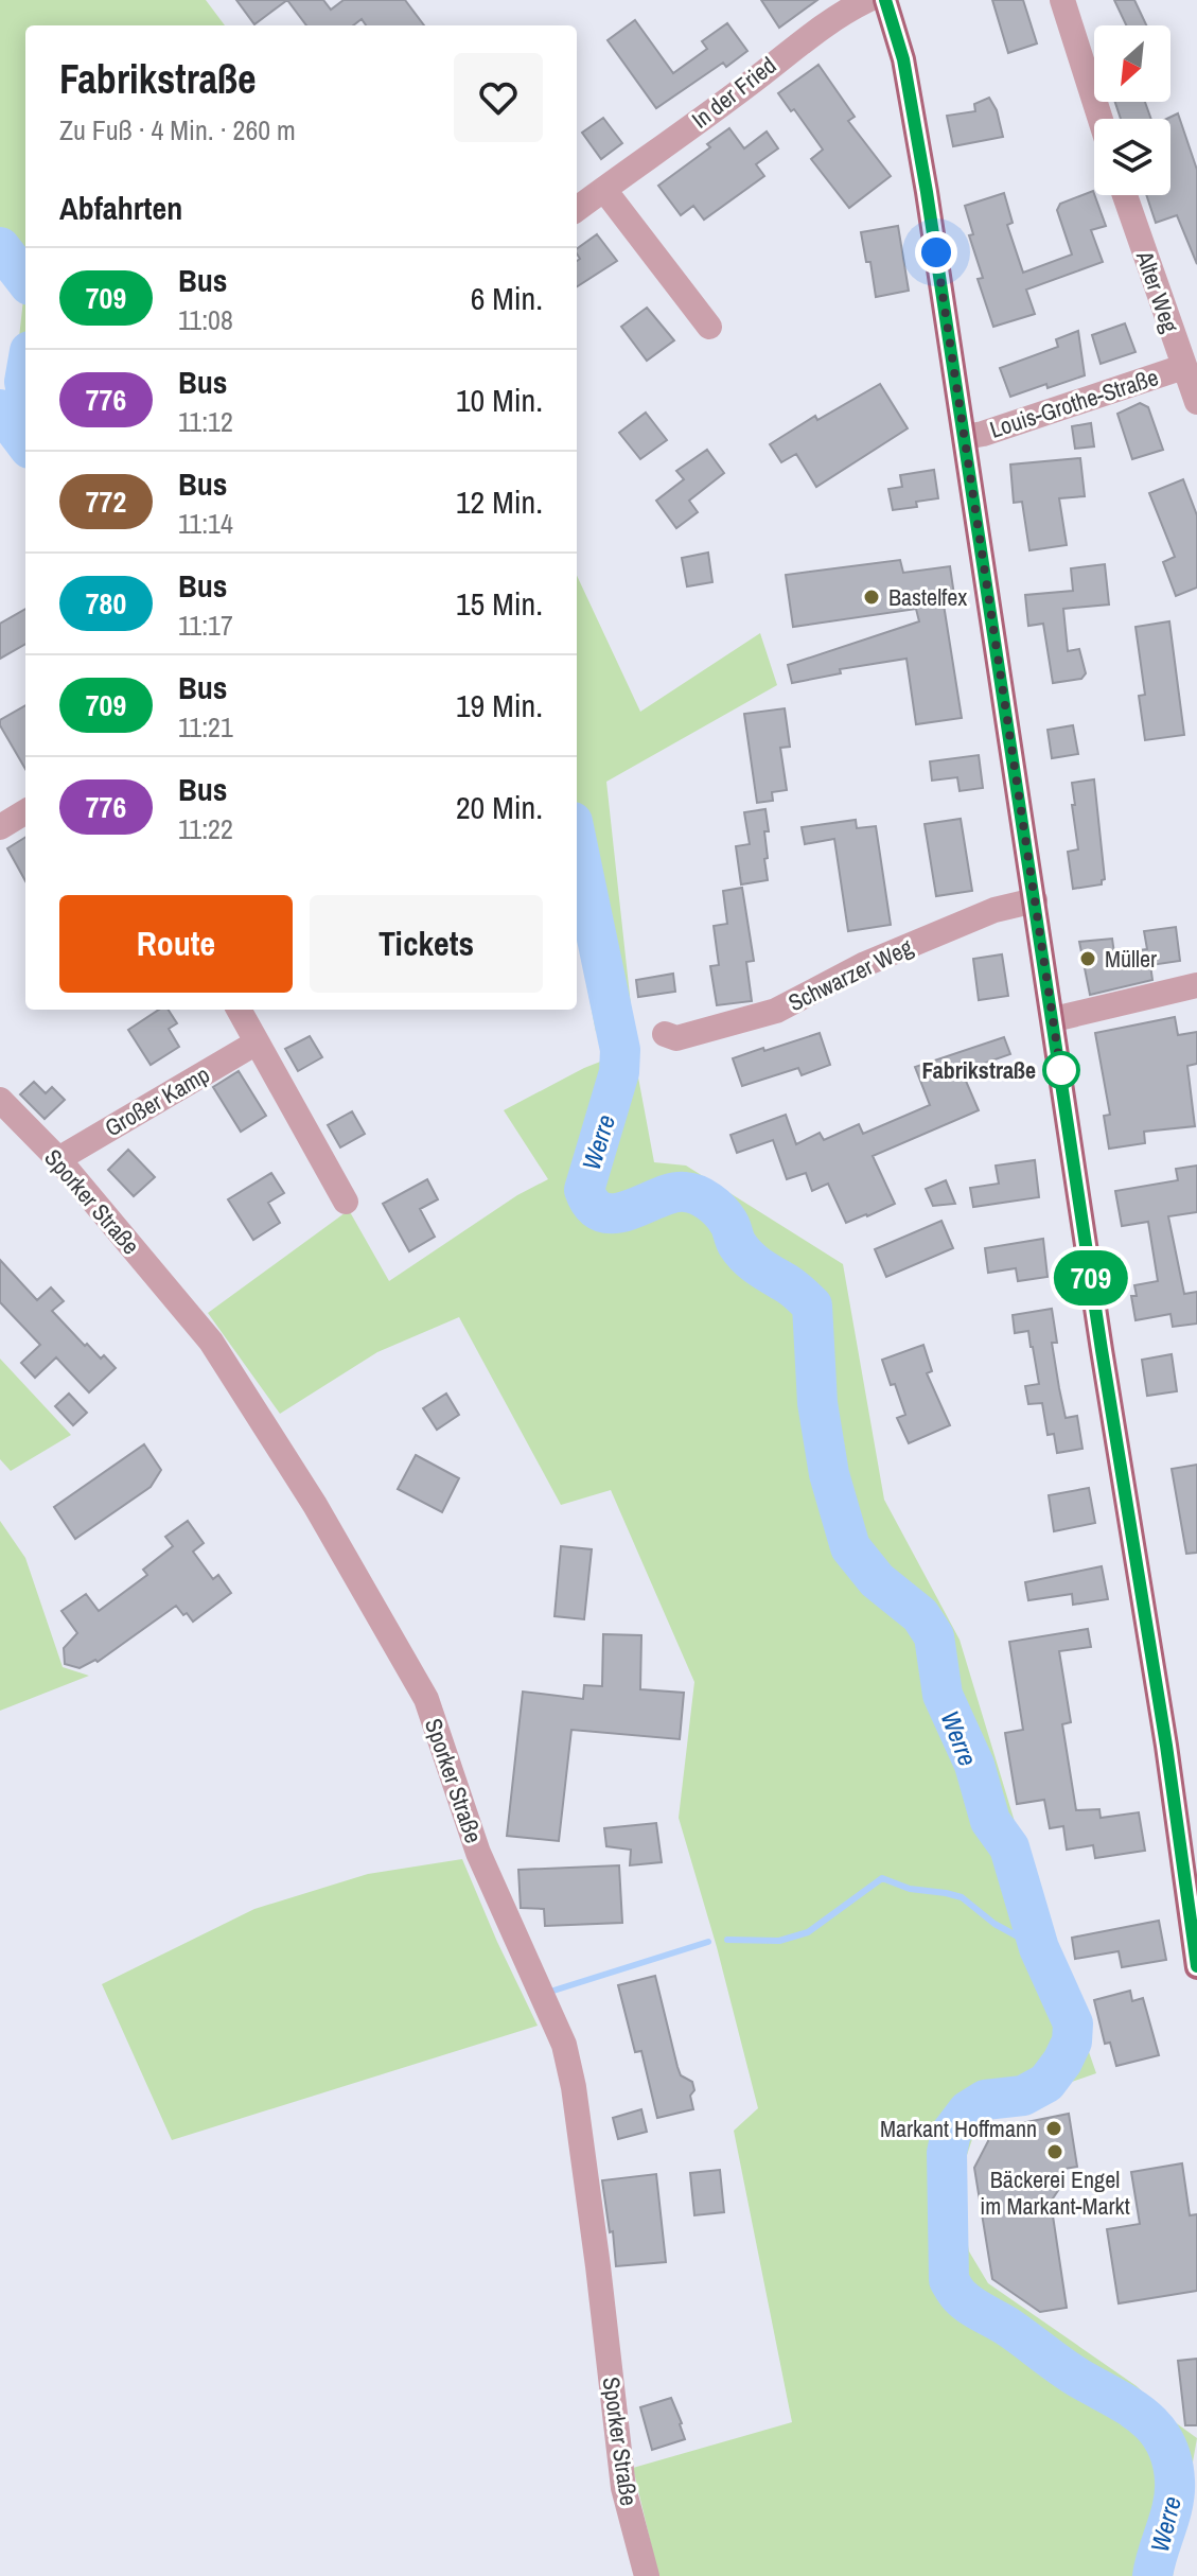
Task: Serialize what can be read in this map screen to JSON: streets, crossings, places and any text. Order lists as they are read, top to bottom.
{
  "streets": {
    "street": [
      "In der Fried",
      "Alter Weg",
      "Louis-Grothe-Straße",
      "Schwarzer Weg",
      "Großer Kamp",
      "Sporker Straße"
    ]
  },
  "crossings": [
    ["Alter Weg", "Louis-Grothe-Straße"],
    ["Großer Kamp", "Sporker Straße"]
  ],
  "water": ["Werre"],
  "places": [
    "Bastelfex",
    "Müller",
    "Fabrikstraße",
    "Markant Hoffmann",
    "Bäckerei Engel im Markant-Markt"
  ],
  "lines": ["bus line 709"],
  "north": "bottom left",
  "page": {
    "on_map": "709",
    "heading": [
      ["Fabrikstraße", "Zu Fuß · 4 Min. · 260 m"],
      "Abfahrten"
    ],
    "list": [
      {
        "mark": "709",
        "name": "Bus",
        "note": "11:08",
        "value": "6 Min."
      },
      {
        "mark": "776",
        "name": "Bus",
        "note": "11:12",
        "value": "10 Min."
      },
      {
        "mark": "772",
        "name": "Bus",
        "note": "11:14",
        "value": "12 Min."
      },
      {
        "mark": "780",
        "name": "Bus",
        "note": "11:17",
        "value": "15 Min."
      },
      {
        "mark": "709",
        "name": "Bus",
        "note": "11:21",
        "value": "19 Min."
      },
      {
        "mark": "776",
        "name": "Bus",
        "note": "11:22",
        "value": "20 Min."
      }
    ],
    "buttons": ["Route", "Tickets"]
  }
}
